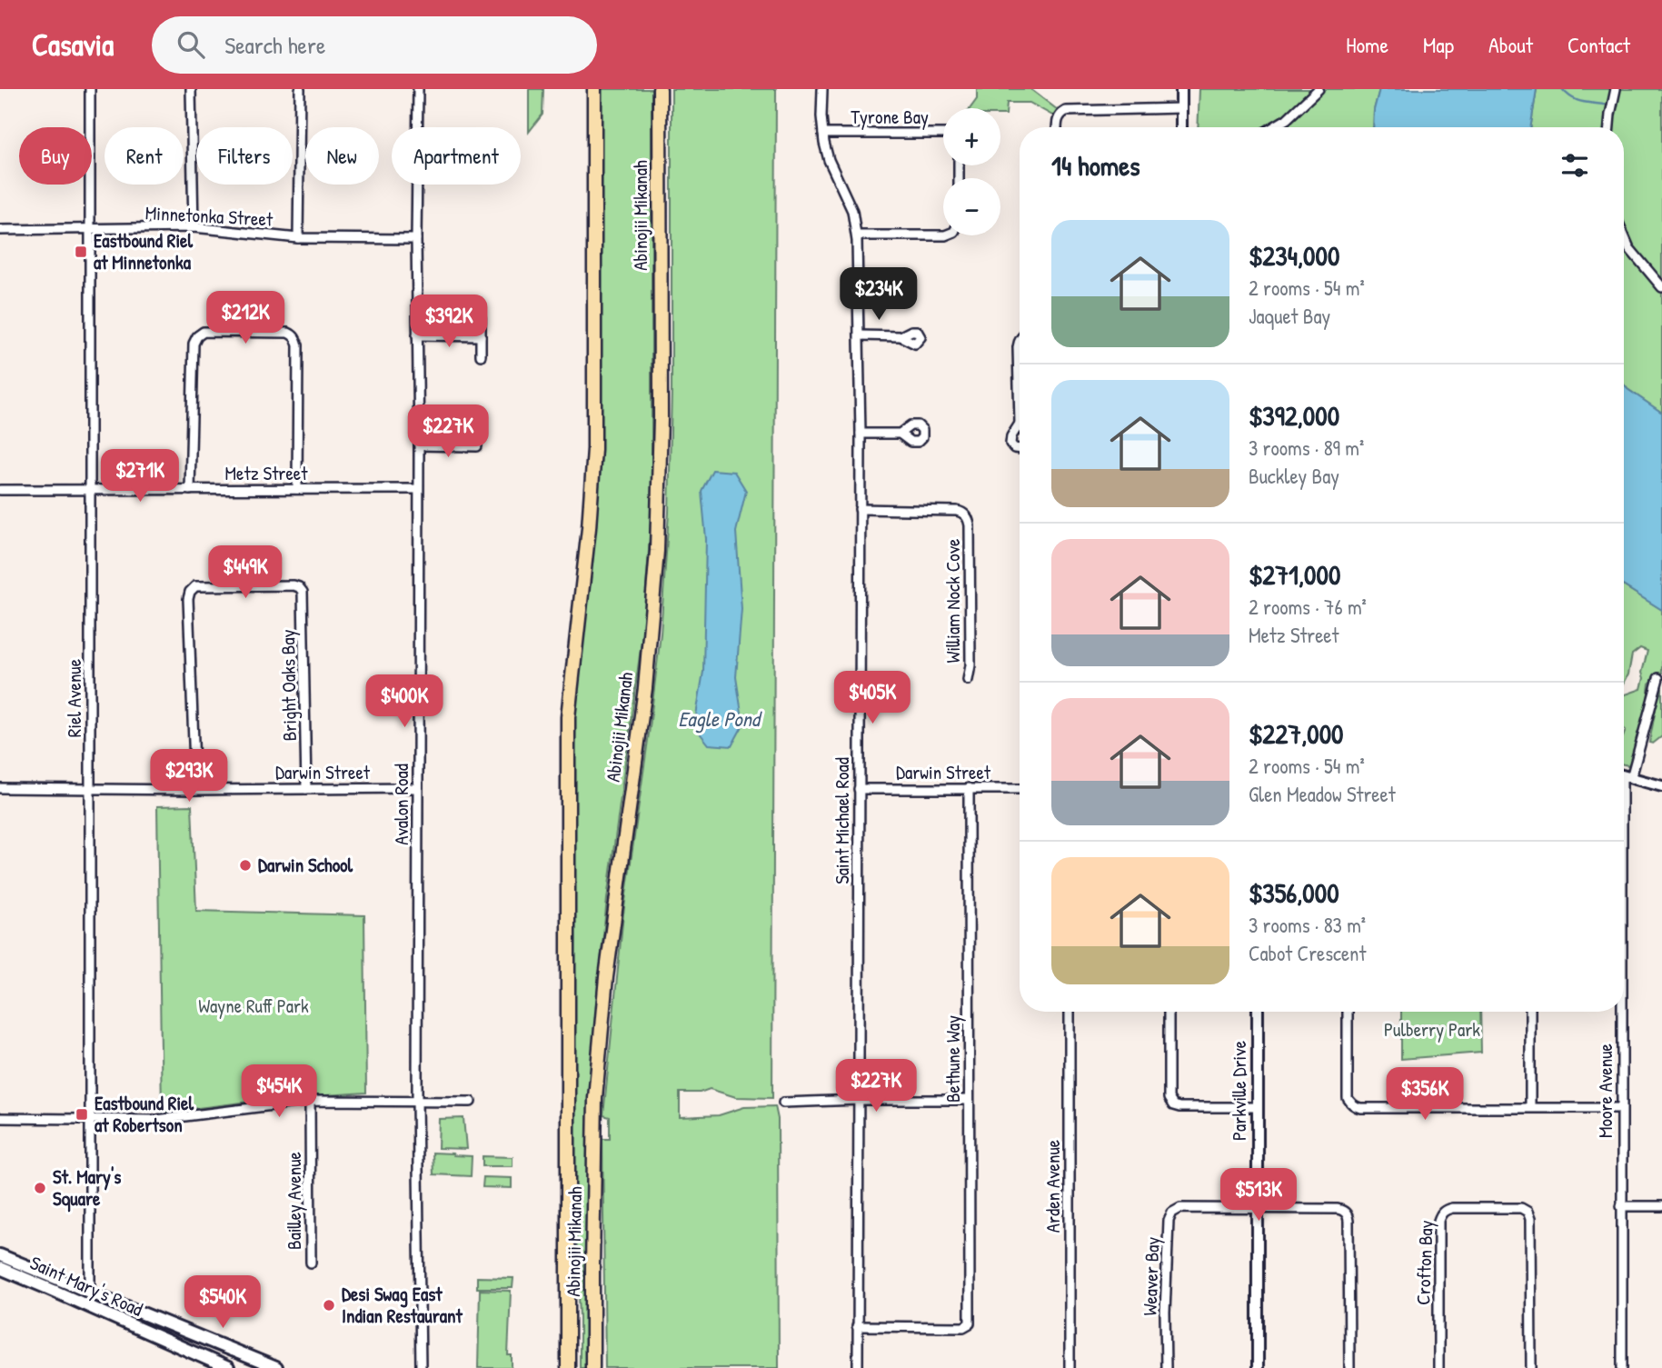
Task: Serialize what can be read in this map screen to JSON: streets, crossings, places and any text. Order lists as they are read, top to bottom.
{
  "streets": {
    "main road": ["Abinojii Mikanah", "Saint Mary's Road"],
    "street": [
      "Tyrone Bay",
      "Minnetonka Street",
      "Metz Street",
      "William Nock Cove",
      "Bright Oaks Bay",
      "Riel Avenue",
      "Darwin Street",
      "Avalon Road",
      "Saint Michael Road",
      "Bethune Way",
      "Parkville Drive",
      "Moore Avenue",
      "Arden Avenue",
      "Bailley Avenue",
      "Crofton Bay",
      "Weaver Bay"
    ]
  },
  "crossings": [
    ["Tyrone Bay", "Saint Michael Road"],
    ["Minnetonka Street", "Riel Avenue"],
    ["Minnetonka Street", "Avalon Road"],
    ["Metz Street", "Riel Avenue"],
    ["Metz Street", "Avalon Road"],
    ["William Nock Cove", "Saint Michael Road"],
    ["Bright Oaks Bay", "Darwin Street"],
    ["Riel Avenue", "Darwin Street"],
    ["Riel Avenue", "Saint Mary's Road"],
    ["Darwin Street", "Avalon Road"],
    ["Darwin Street", "Saint Michael Road"],
    ["Darwin Street", "Bethune Way"],
    ["Saint Michael Road", "Bethune Way"],
    ["Parkville Drive", "Weaver Bay"]
  ],
  "water": ["Eagle Pond"],
  "parks": ["Wayne Ruff Park", "Pulberry Park"],
  "places": {
    "transit": ["Eastbound Riel at Minnetonka", "Eastbound Riel at Robertson"],
    "other": ["Darwin School", "St. Mary's Square", "Desi Swag East Indian Restaurant"]
  },
  "page": {
    "header": "Casavia",
    "search": "Search here",
    "nav": [
      "Home",
      "Map",
      "About",
      "Contact"
    ],
    "map_buttons": ["+", "−"],
    "chip": [
      "Buy",
      "Rent",
      "Filters",
      "New",
      "Apartment"
    ],
    "heading": "14 homes",
    "list": [
      {
        "name": "$234,000",
        "note": "2 rooms · 54 m² · Jaquet Bay"
      },
      {
        "name": "$392,000",
        "note": "3 rooms · 89 m² · Buckley Bay"
      },
      {
        "name": "$271,000",
        "note": "2 rooms · 76 m² · Metz Street"
      },
      {
        "name": "$227,000",
        "note": "2 rooms · 54 m² · Glen Meadow Street"
      },
      {
        "name": "$356,000",
        "note": "3 rooms · 83 m² · Cabot Crescent"
      }
    ],
    "price": [
      "$234K",
      "$212K",
      "$392K",
      "$227K",
      "$271K",
      "$449K",
      "$405K",
      "$400K",
      "$293K",
      "$227K",
      "$454K",
      "$356K",
      "$513K",
      "$540K"
    ]
  }
}
